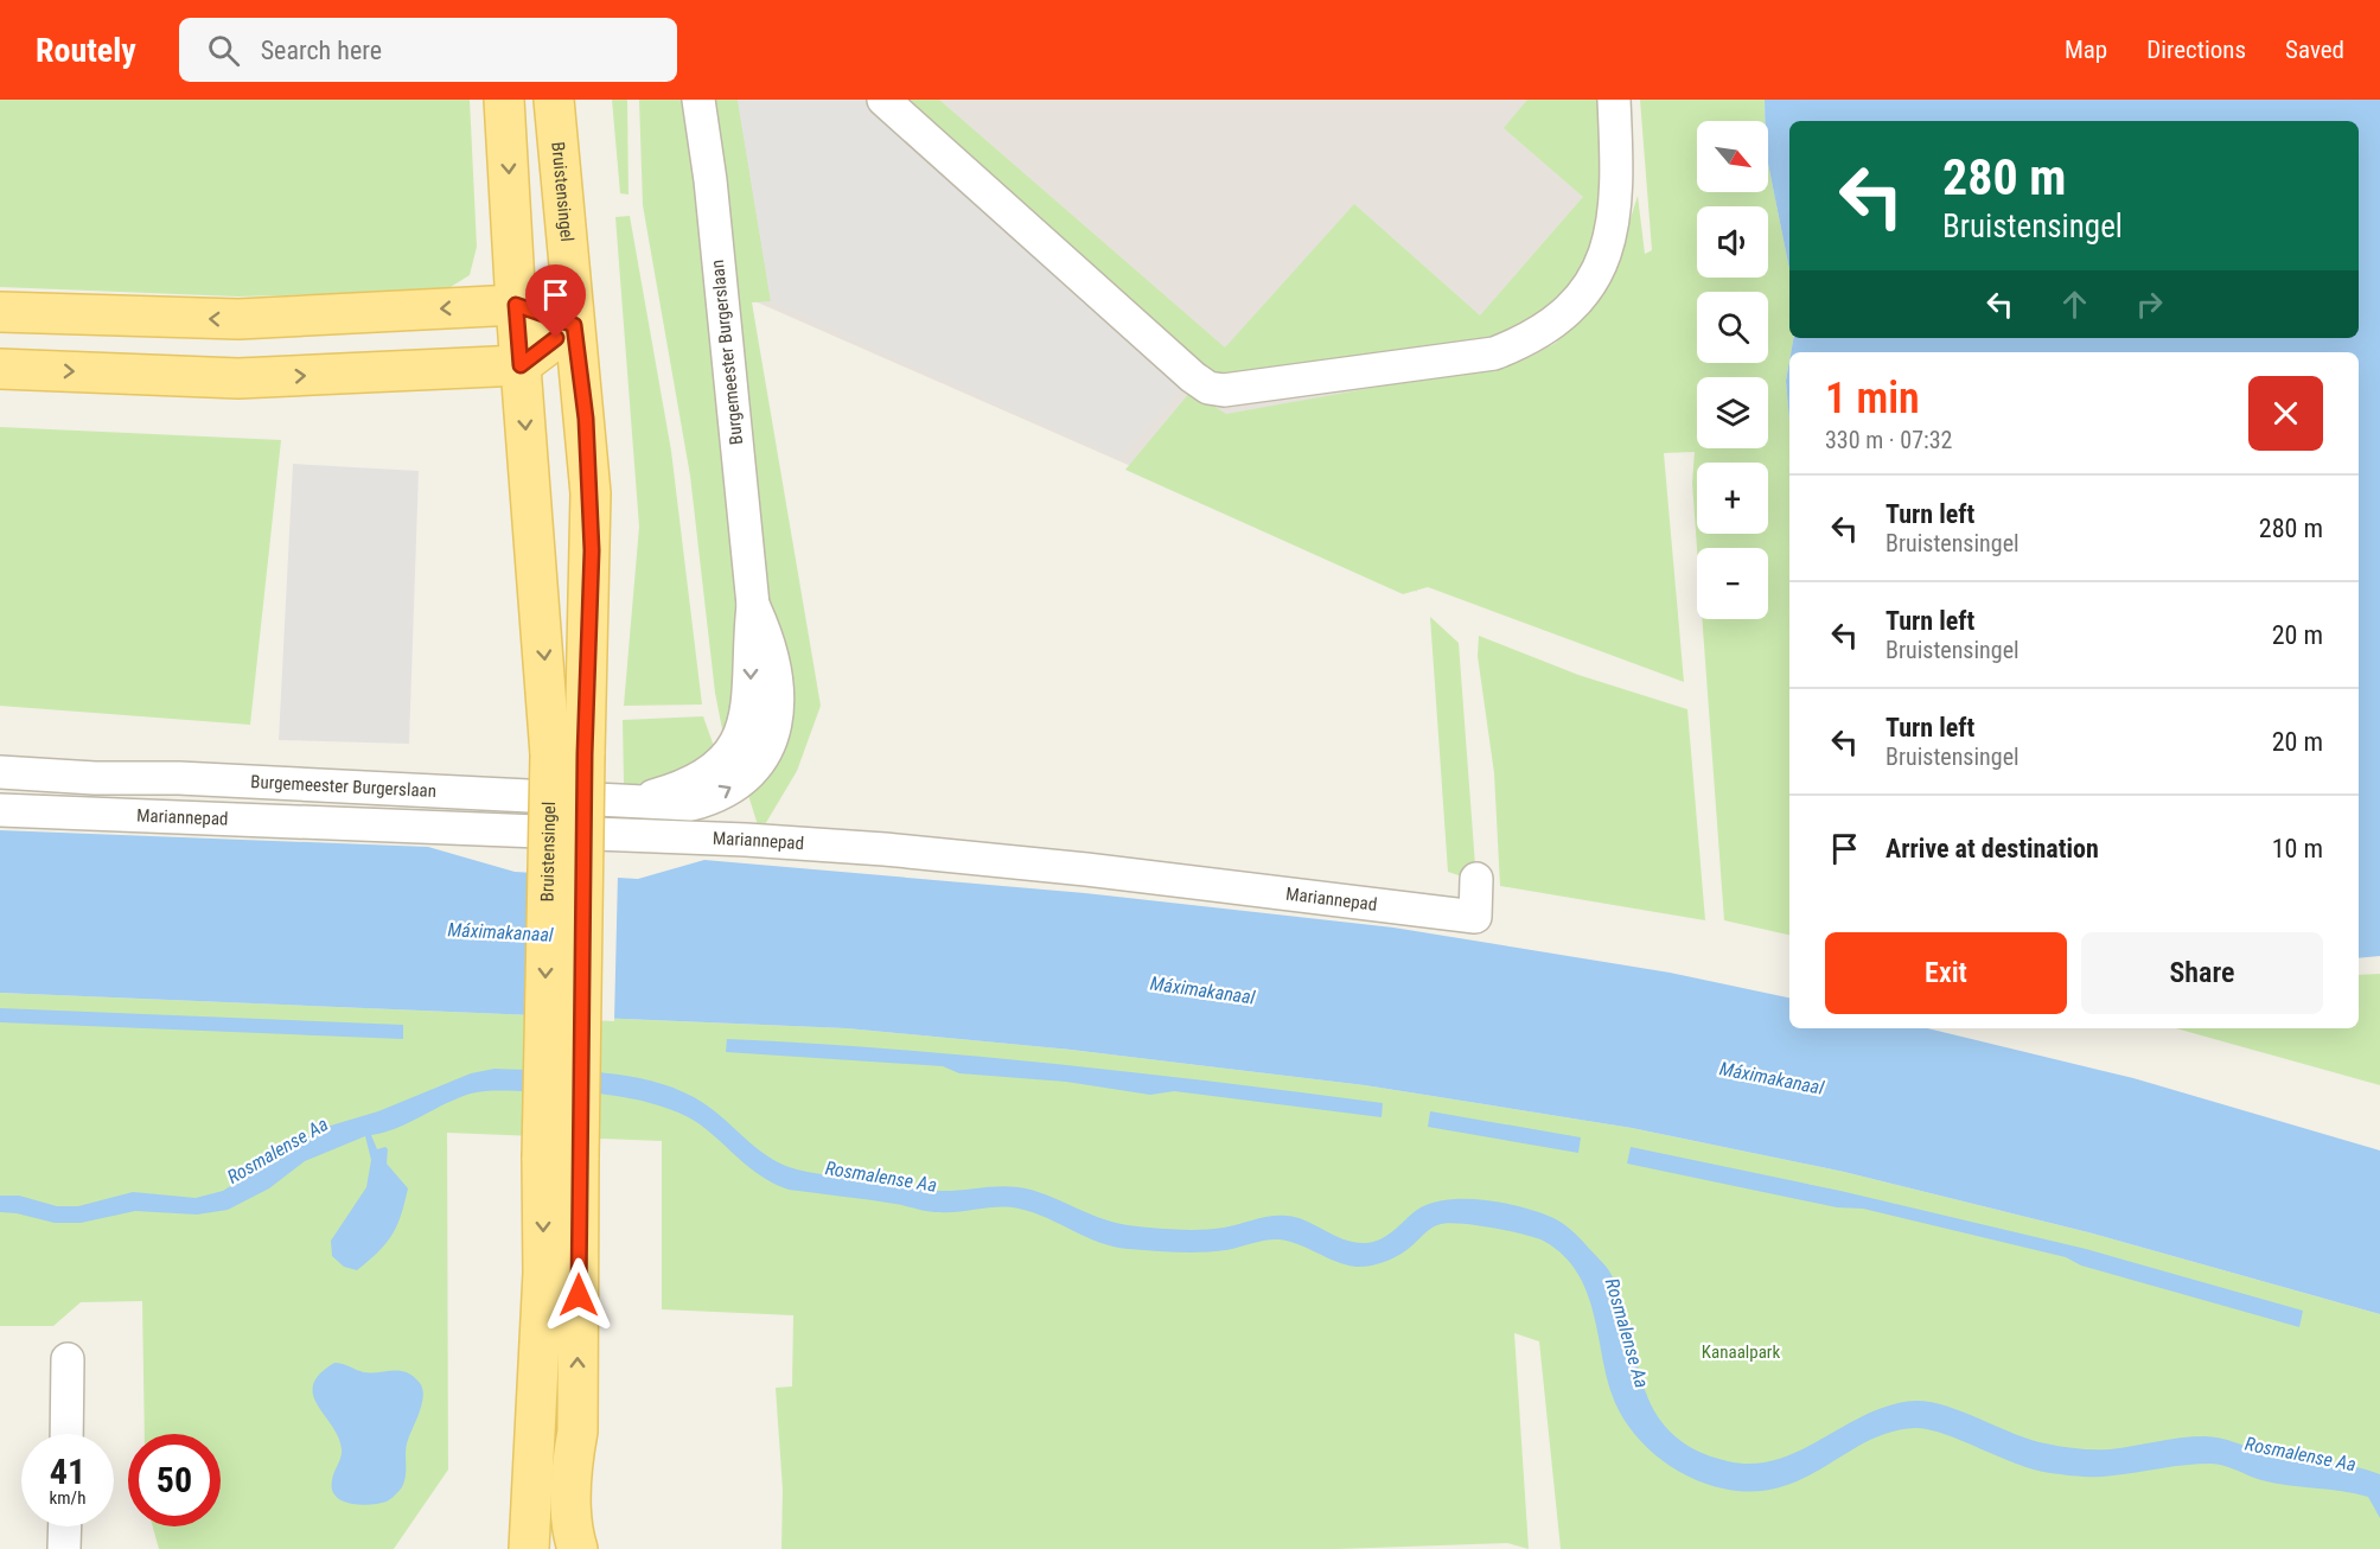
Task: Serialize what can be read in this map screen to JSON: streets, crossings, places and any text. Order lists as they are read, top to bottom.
{
  "streets": {
    "main road": ["Bruistensingel"],
    "street": ["Burgemeester Burgerslaan", "Mariannepad"]
  },
  "water": ["Máximakanaal", "Rosmalense Aa"],
  "parks": ["Kanaalpark"],
  "north": "bottom right",
  "page": {
    "header": "Routely",
    "search": "Search here",
    "nav": ["Map", "Directions", "Saved"],
    "map_buttons": ["+", "−"],
    "turn": ["280 m", "Bruistensingel"],
    "heading": ["1 min", "330 m · 07:32"],
    "list": [
      {
        "name": "Turn left",
        "note": "Bruistensingel",
        "value": "280 m"
      },
      {
        "name": "Turn left",
        "note": "Bruistensingel",
        "value": "20 m"
      },
      {
        "name": "Turn left",
        "note": "Bruistensingel",
        "value": "20 m"
      },
      {
        "name": "Arrive at destination",
        "value": "10 m"
      }
    ],
    "buttons": ["Exit", "Share"],
    "speed": "41 km/h",
    "limit": "50"
  }
}
